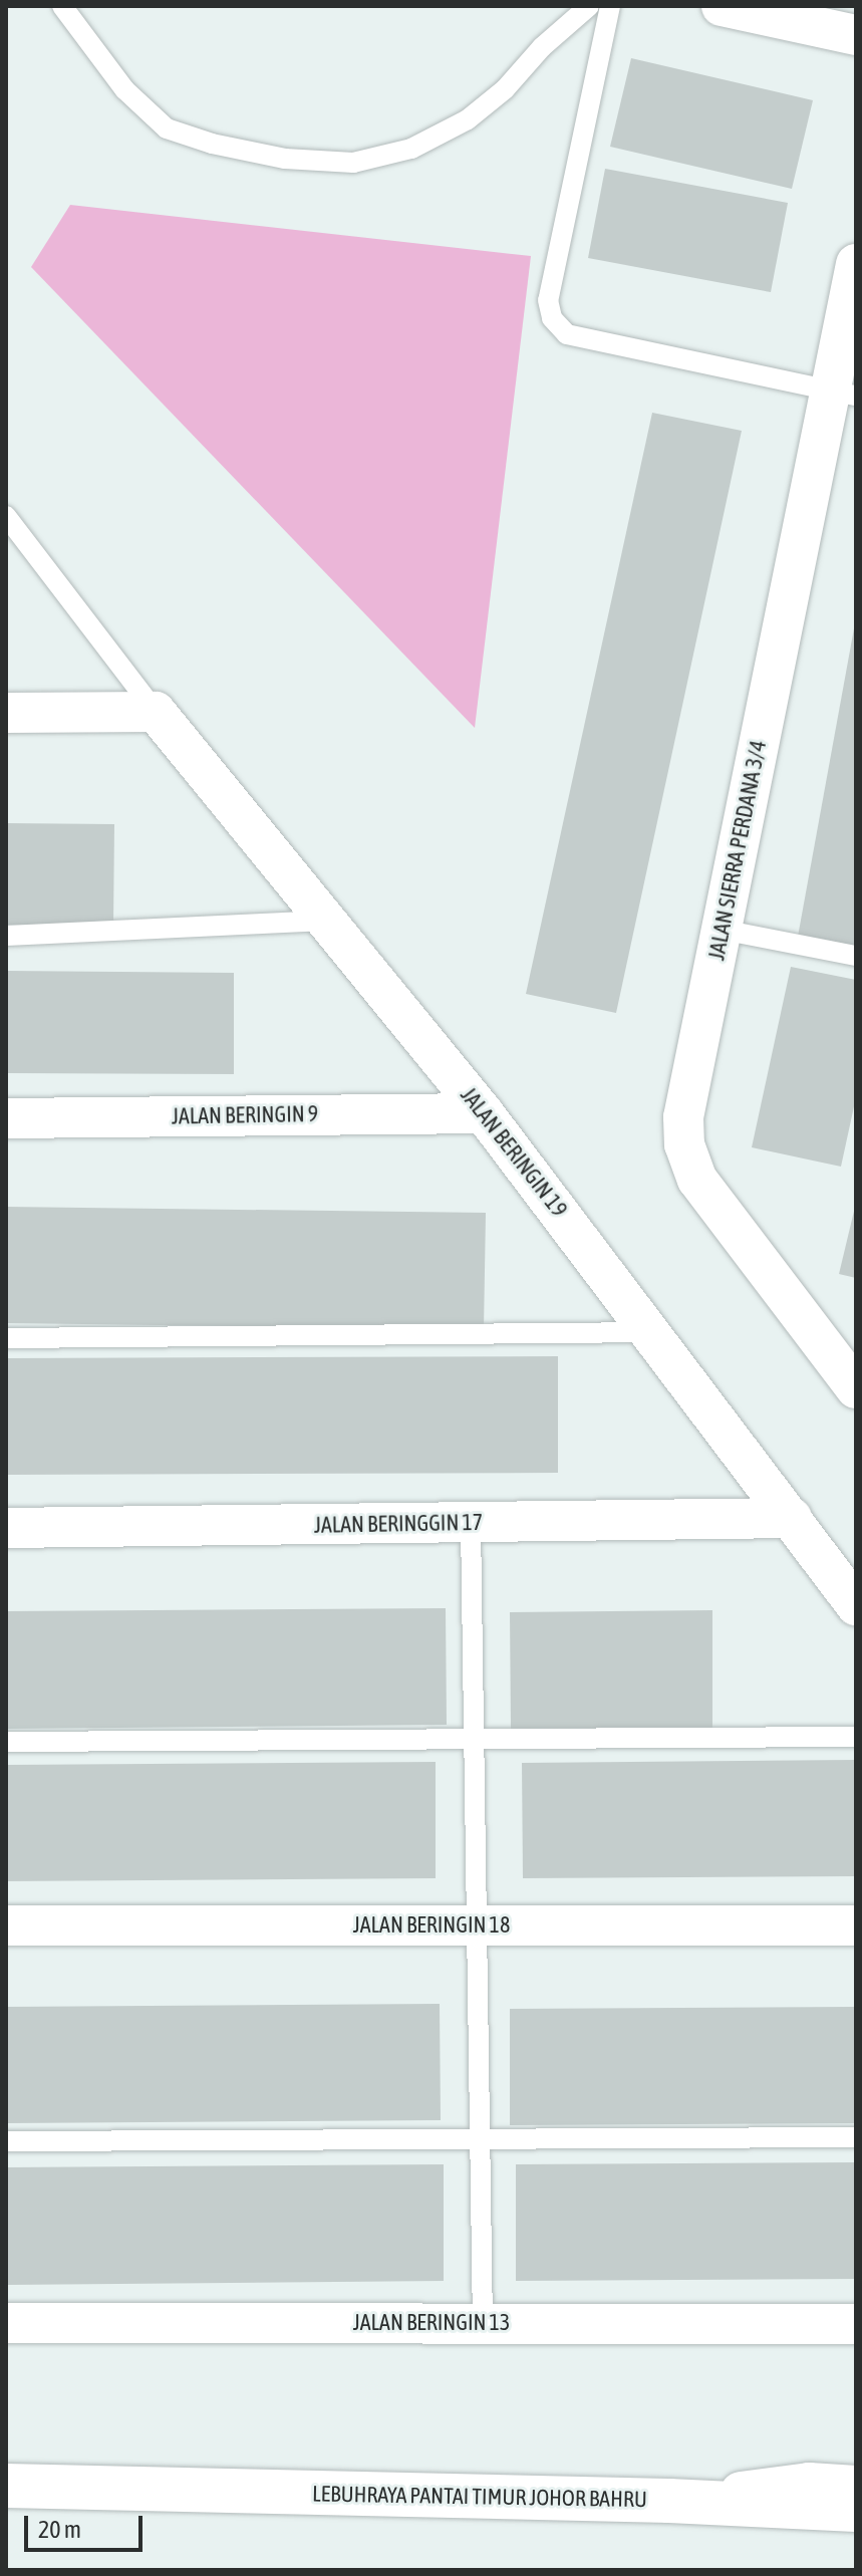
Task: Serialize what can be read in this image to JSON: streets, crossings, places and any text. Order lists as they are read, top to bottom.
{
  "streets": {
    "highway": ["LEBUHRAYA PANTAI TIMUR JOHOR BAHRU"],
    "street": [
      "JALAN SIERRA PERDANA 3/4",
      "JALAN BERINGIN 9",
      "JALAN BERINGIN 19",
      "JALAN BERINGGIN 17",
      "JALAN BERINGIN 18",
      "JALAN BERINGIN 13"
    ]
  },
  "crossings": [
    ["JALAN BERINGIN 9", "JALAN BERINGIN 19"],
    ["JALAN BERINGIN 19", "JALAN BERINGGIN 17"]
  ],
  "scale_bar": "20 m"
}
